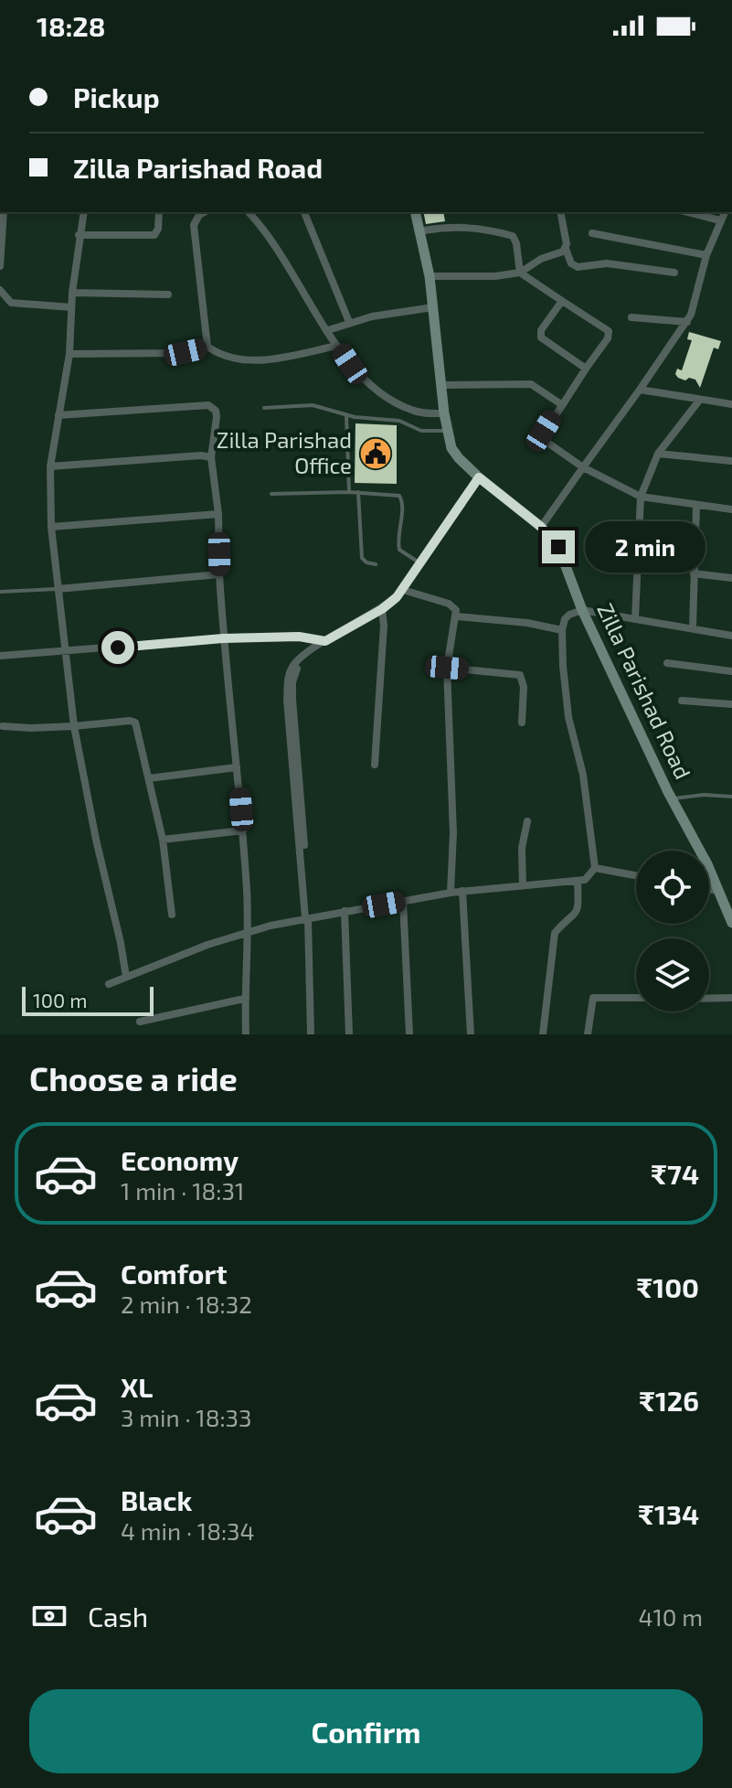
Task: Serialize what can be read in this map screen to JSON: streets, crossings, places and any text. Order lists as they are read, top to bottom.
{
  "streets": {
    "main road": ["Zilla Parishad Road"]
  },
  "places": {
    "public building": ["Zilla Parishad Office"]
  },
  "scale_bar": "100 m",
  "page": {
    "status": "18:28",
    "banner": ["Pickup", "Zilla Parishad Road"],
    "bubble": "2 min",
    "scale": "100 m",
    "heading": "Choose a ride",
    "list": [
      {
        "name": "Economy",
        "note": "1 min · 18:31",
        "value": "₹74"
      },
      {
        "name": "Comfort",
        "note": "2 min · 18:32",
        "value": "₹100"
      },
      {
        "name": "XL",
        "note": "3 min · 18:33",
        "value": "₹126"
      },
      {
        "name": "Black",
        "note": "4 min · 18:34",
        "value": "₹134"
      }
    ],
    "pay": ["Cash", "410 m"],
    "buttons": "Confirm"
  }
}
